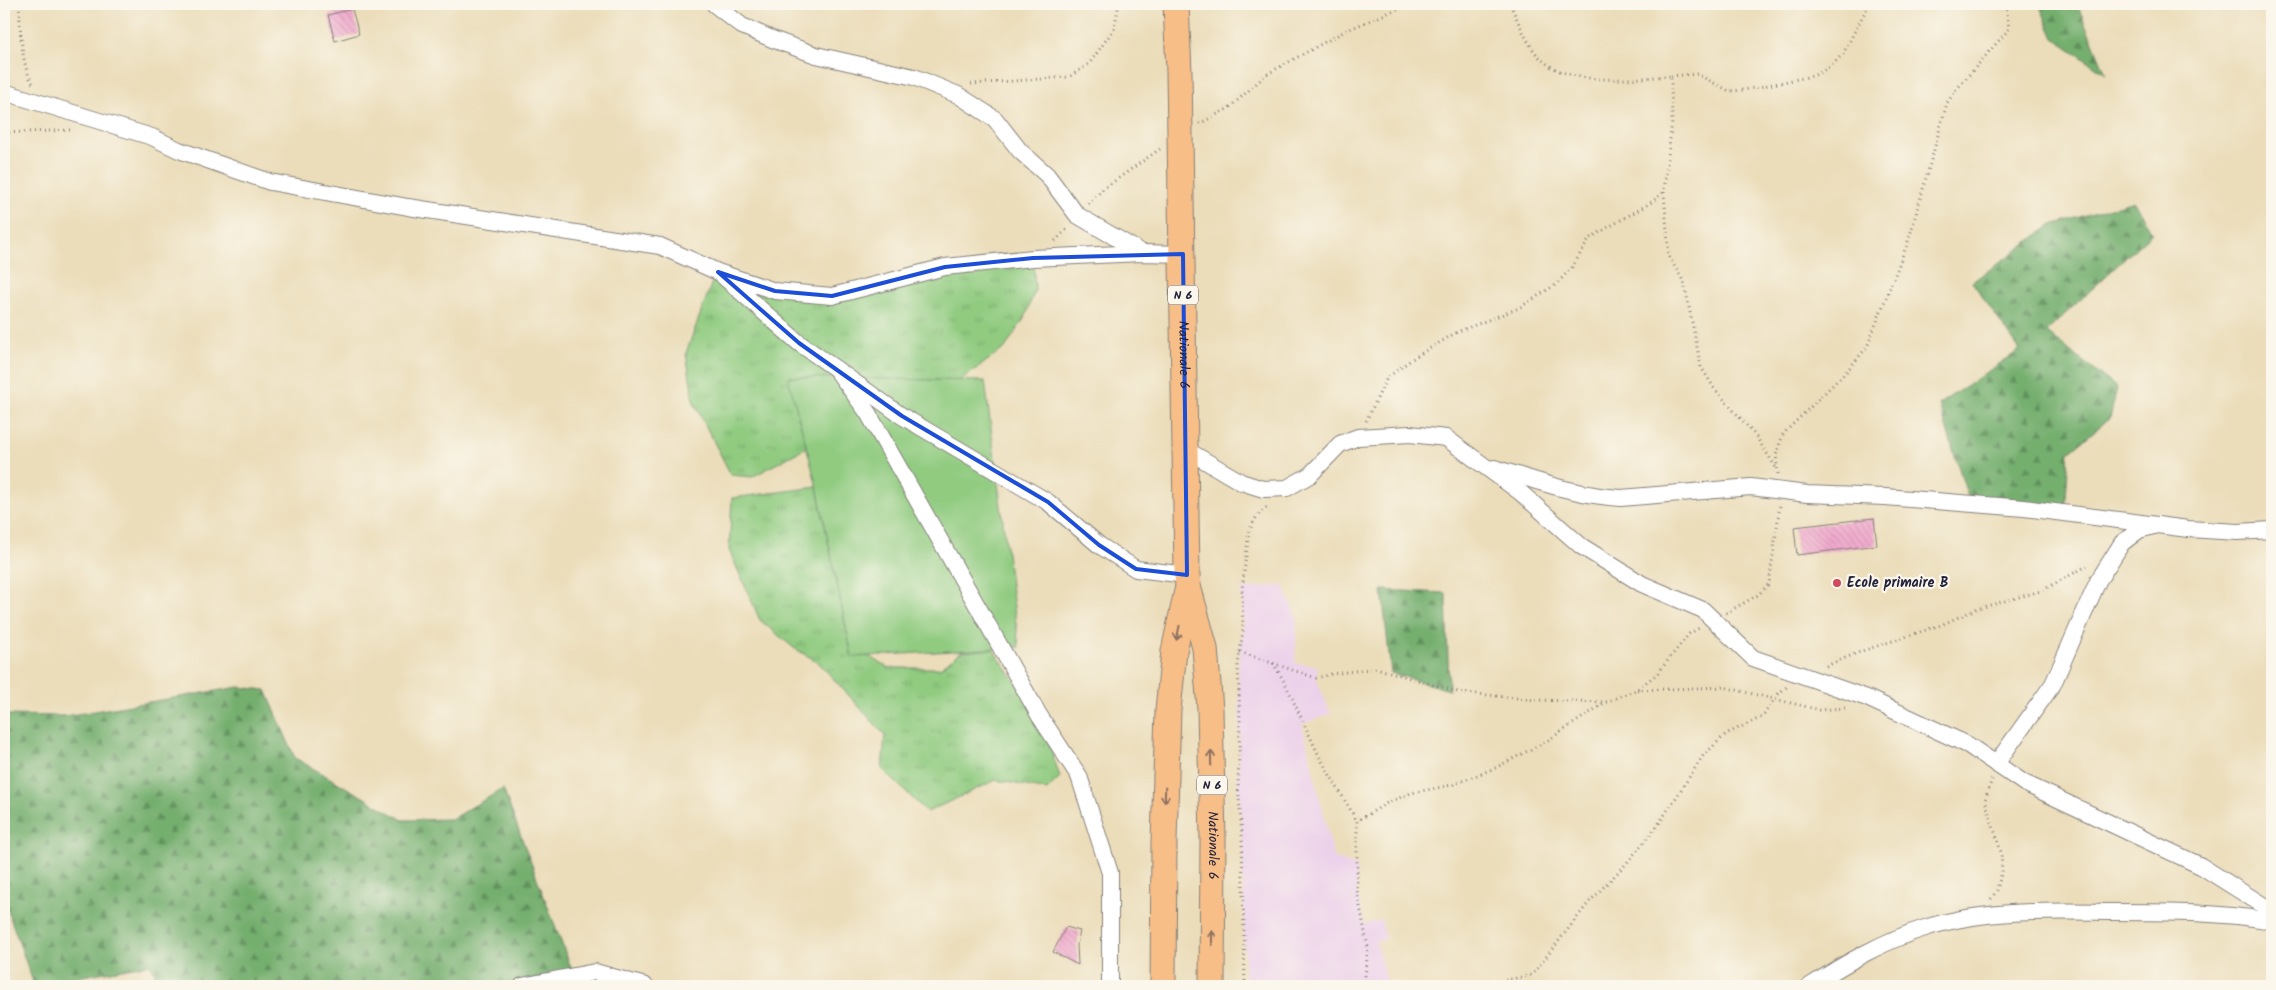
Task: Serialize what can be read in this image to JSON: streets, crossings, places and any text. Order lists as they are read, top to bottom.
{
  "streets": {
    "main road": ["N 6", "Nationale 6"]
  },
  "places": ["Ecole primaire B"]
}
